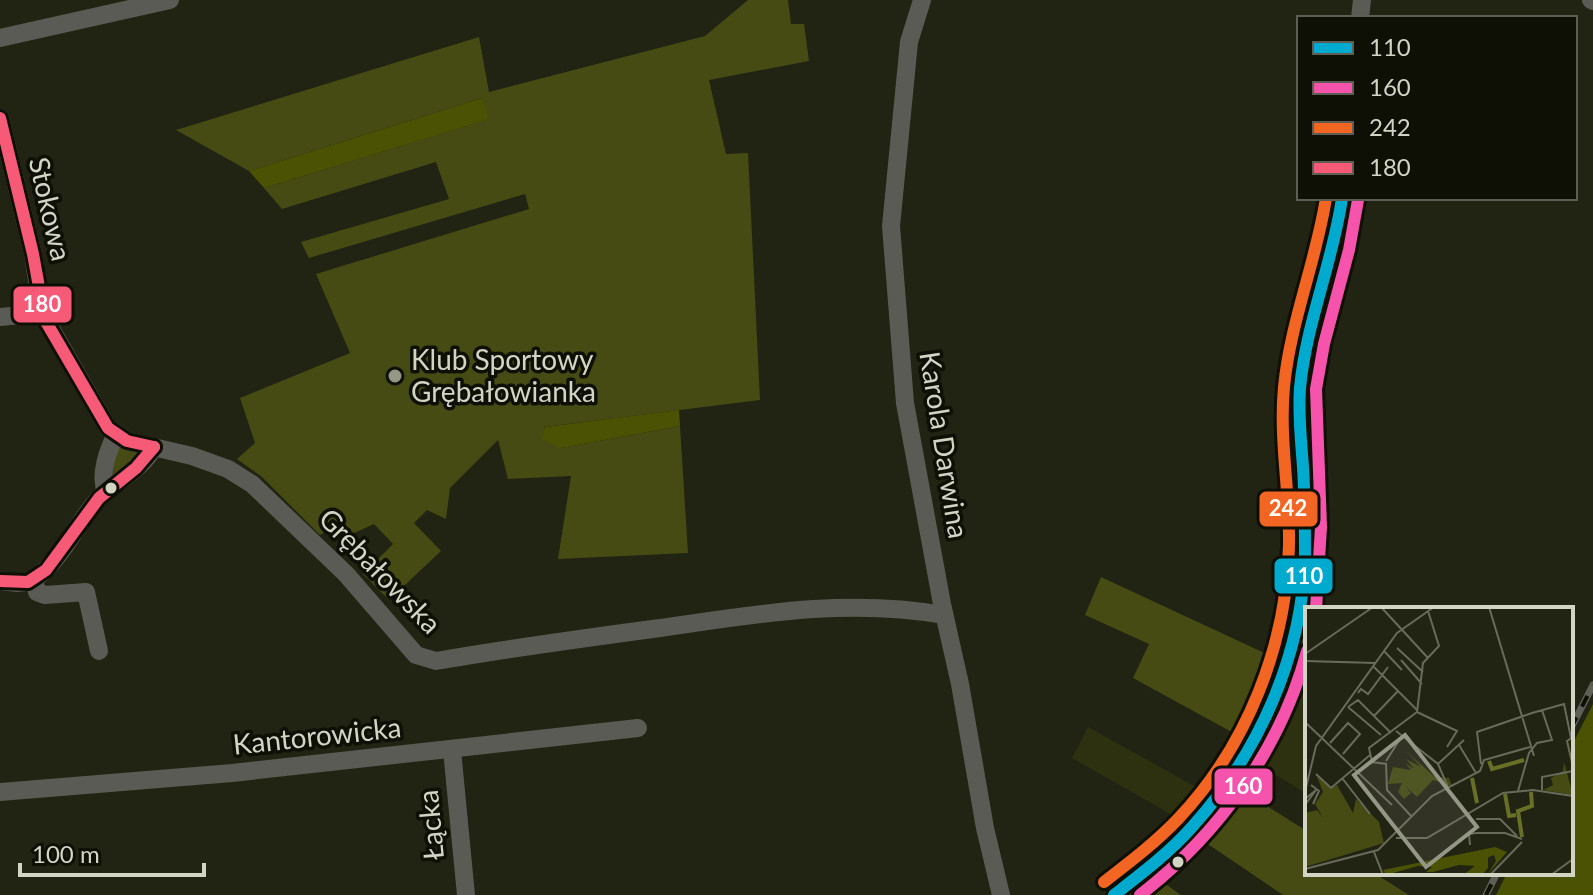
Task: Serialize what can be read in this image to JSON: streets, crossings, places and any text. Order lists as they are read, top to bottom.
{
  "streets": {
    "street": [
      "Stokowa",
      "Karola Darwina",
      "Grębałowska",
      "Kantorowicka",
      "Łącka"
    ]
  },
  "crossings": [
    ["Stokowa", "Grębałowska"],
    ["Karola Darwina", "Grębałowska"],
    ["Kantorowicka", "Łącka"]
  ],
  "places": ["Klub Sportowy Grębałowianka"],
  "lines": [
    "transit line 180",
    "transit line 110",
    "transit line 160",
    "transit line 242"
  ],
  "legend": [
    "110",
    "160",
    "242",
    "180"
  ],
  "scale_bar": "100 m"
}
